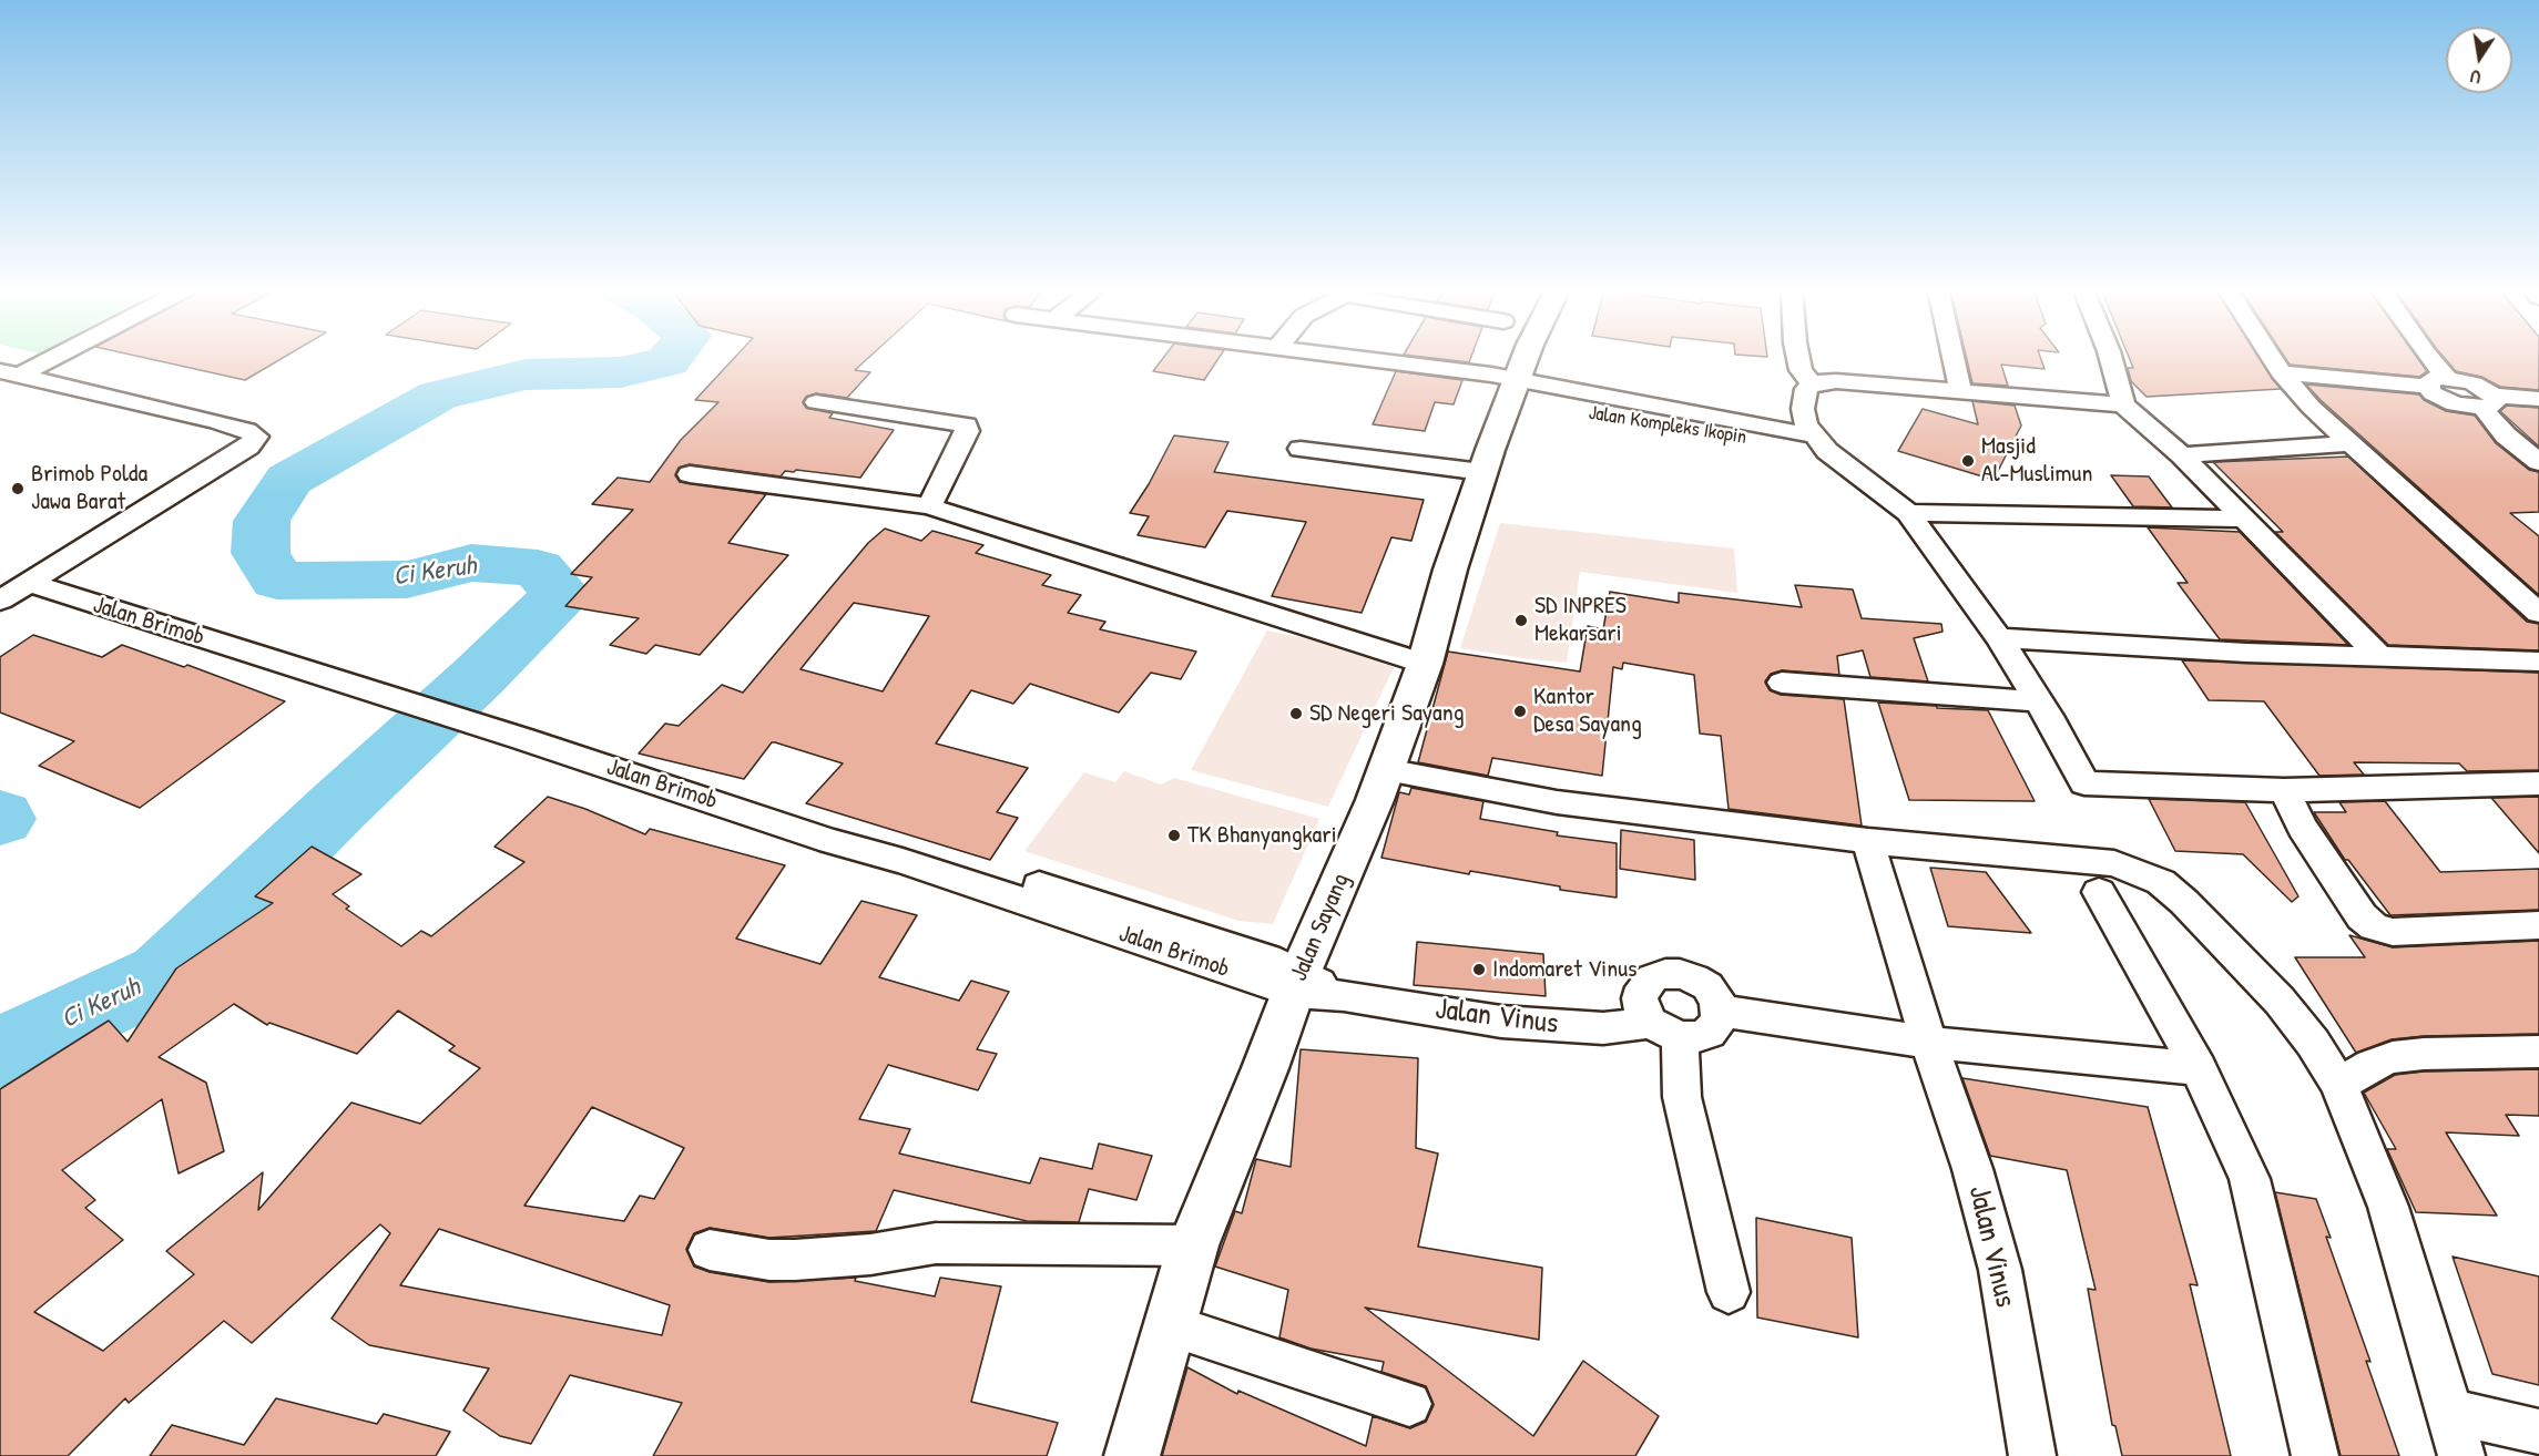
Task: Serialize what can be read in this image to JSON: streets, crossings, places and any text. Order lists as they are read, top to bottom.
{
  "streets": {
    "main road": ["Jalan Sayang"],
    "street": ["Jalan Kompleks Ikopin", "Jalan Brimob", "Jalan Vinus"]
  },
  "crossings": [
    ["Jalan Kompleks Ikopin", "Jalan Sayang"],
    ["Jalan Brimob", "Jalan Sayang"],
    ["Jalan Brimob", "Jalan Vinus"],
    ["Jalan Sayang", "Jalan Vinus"]
  ],
  "water": ["Ci Keruh"],
  "places": [
    "Masjid Al-Muslimun",
    "Brimob Polda Jawa Barat",
    "SD INPRES Mekarsari",
    "Kantor Desa Sayang",
    "SD Negeri Sayang",
    "TK Bhanyangkari",
    "Indomaret Vinus"
  ],
  "north": "bottom"
}
